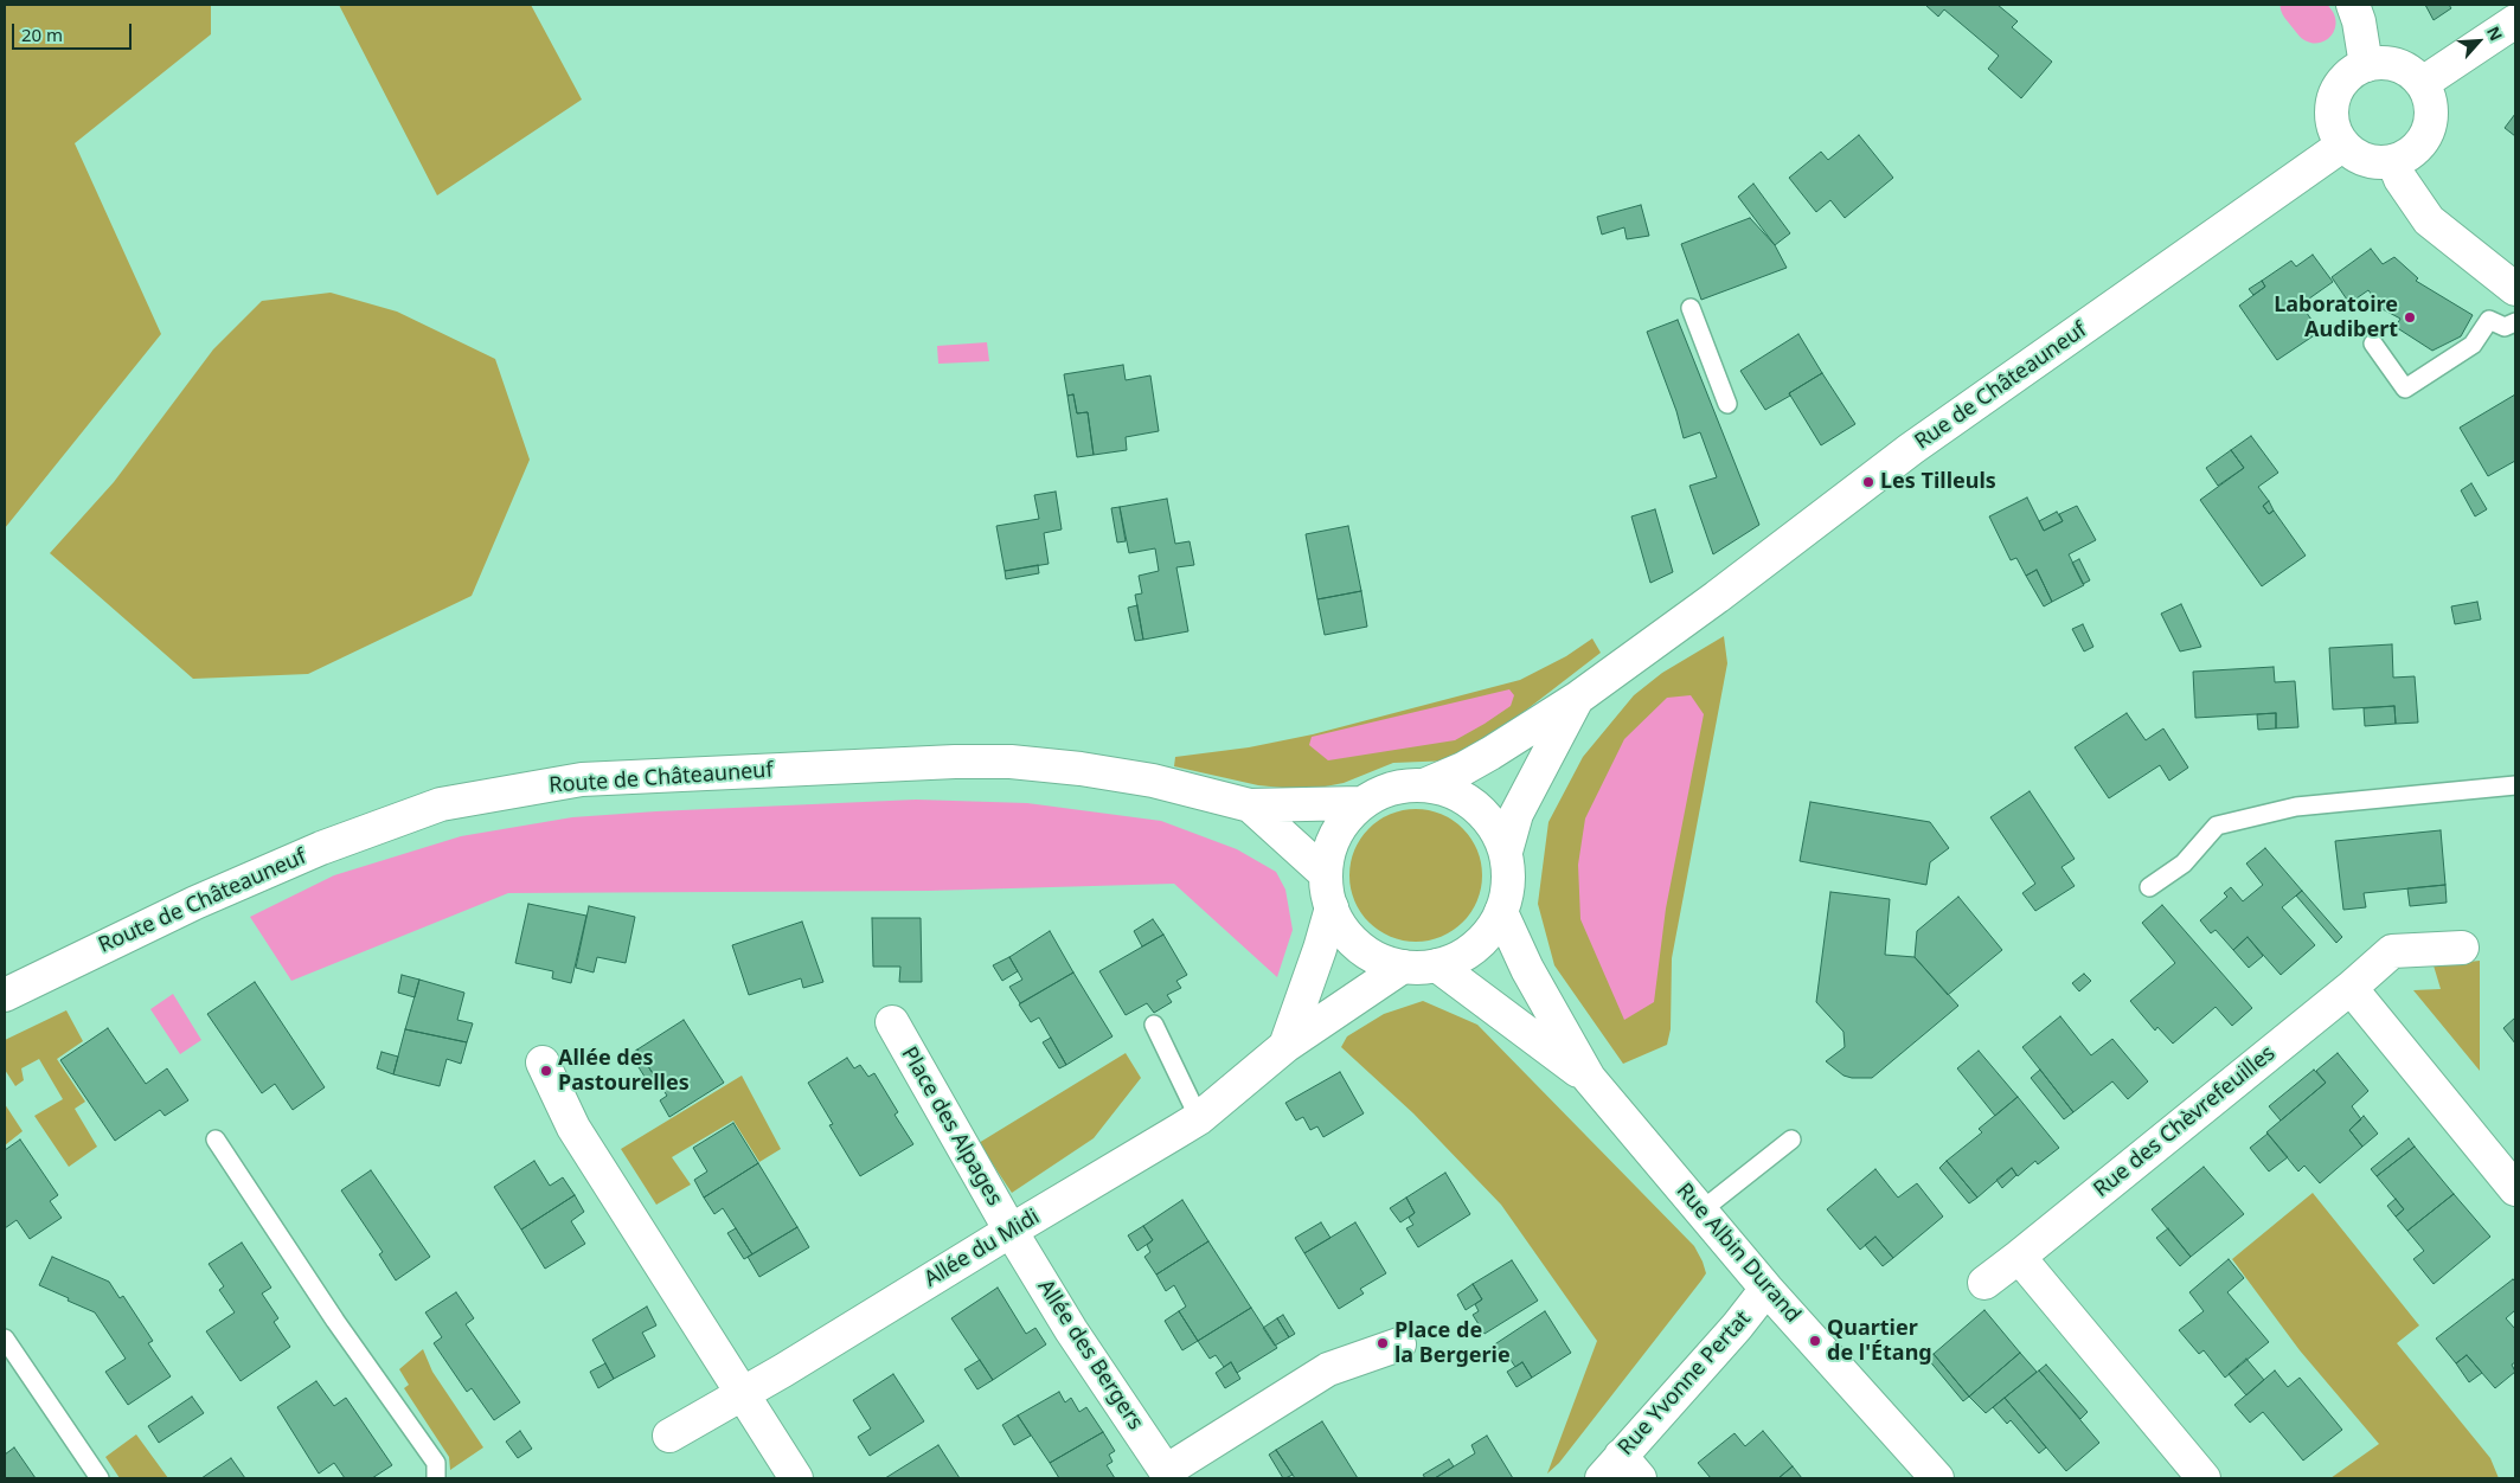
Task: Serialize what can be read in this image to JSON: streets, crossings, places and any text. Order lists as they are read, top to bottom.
{
  "streets": {
    "street": [
      "Rue de Châteauneuf",
      "Route de Châteauneuf",
      "Rue des Chèvrefeuilles",
      "Place des Alpages",
      "Allée du Midi",
      "Rue Albin Durand",
      "Allée des Bergers",
      "Rue Yvonne Pertat"
    ]
  },
  "crossings": [
    ["Rue de Châteauneuf", "Route de Châteauneuf"],
    ["Rue de Châteauneuf", "Allée du Midi"],
    ["Rue de Châteauneuf", "Rue Albin Durand"],
    ["Route de Châteauneuf", "Allée du Midi"],
    ["Route de Châteauneuf", "Rue Albin Durand"],
    ["Place des Alpages", "Allée du Midi"],
    ["Place des Alpages", "Allée des Bergers"],
    ["Allée du Midi", "Rue Albin Durand"],
    ["Allée du Midi", "Allée des Bergers"],
    ["Rue Albin Durand", "Rue Yvonne Pertat"]
  ],
  "places": [
    "Laboratoire Audibert",
    "Les Tilleuls",
    "Allée des Pastourelles",
    "Quartier de l'Étang",
    "Place de la Bergerie"
  ],
  "scale_bar": "20 m",
  "north": "top right"
}
